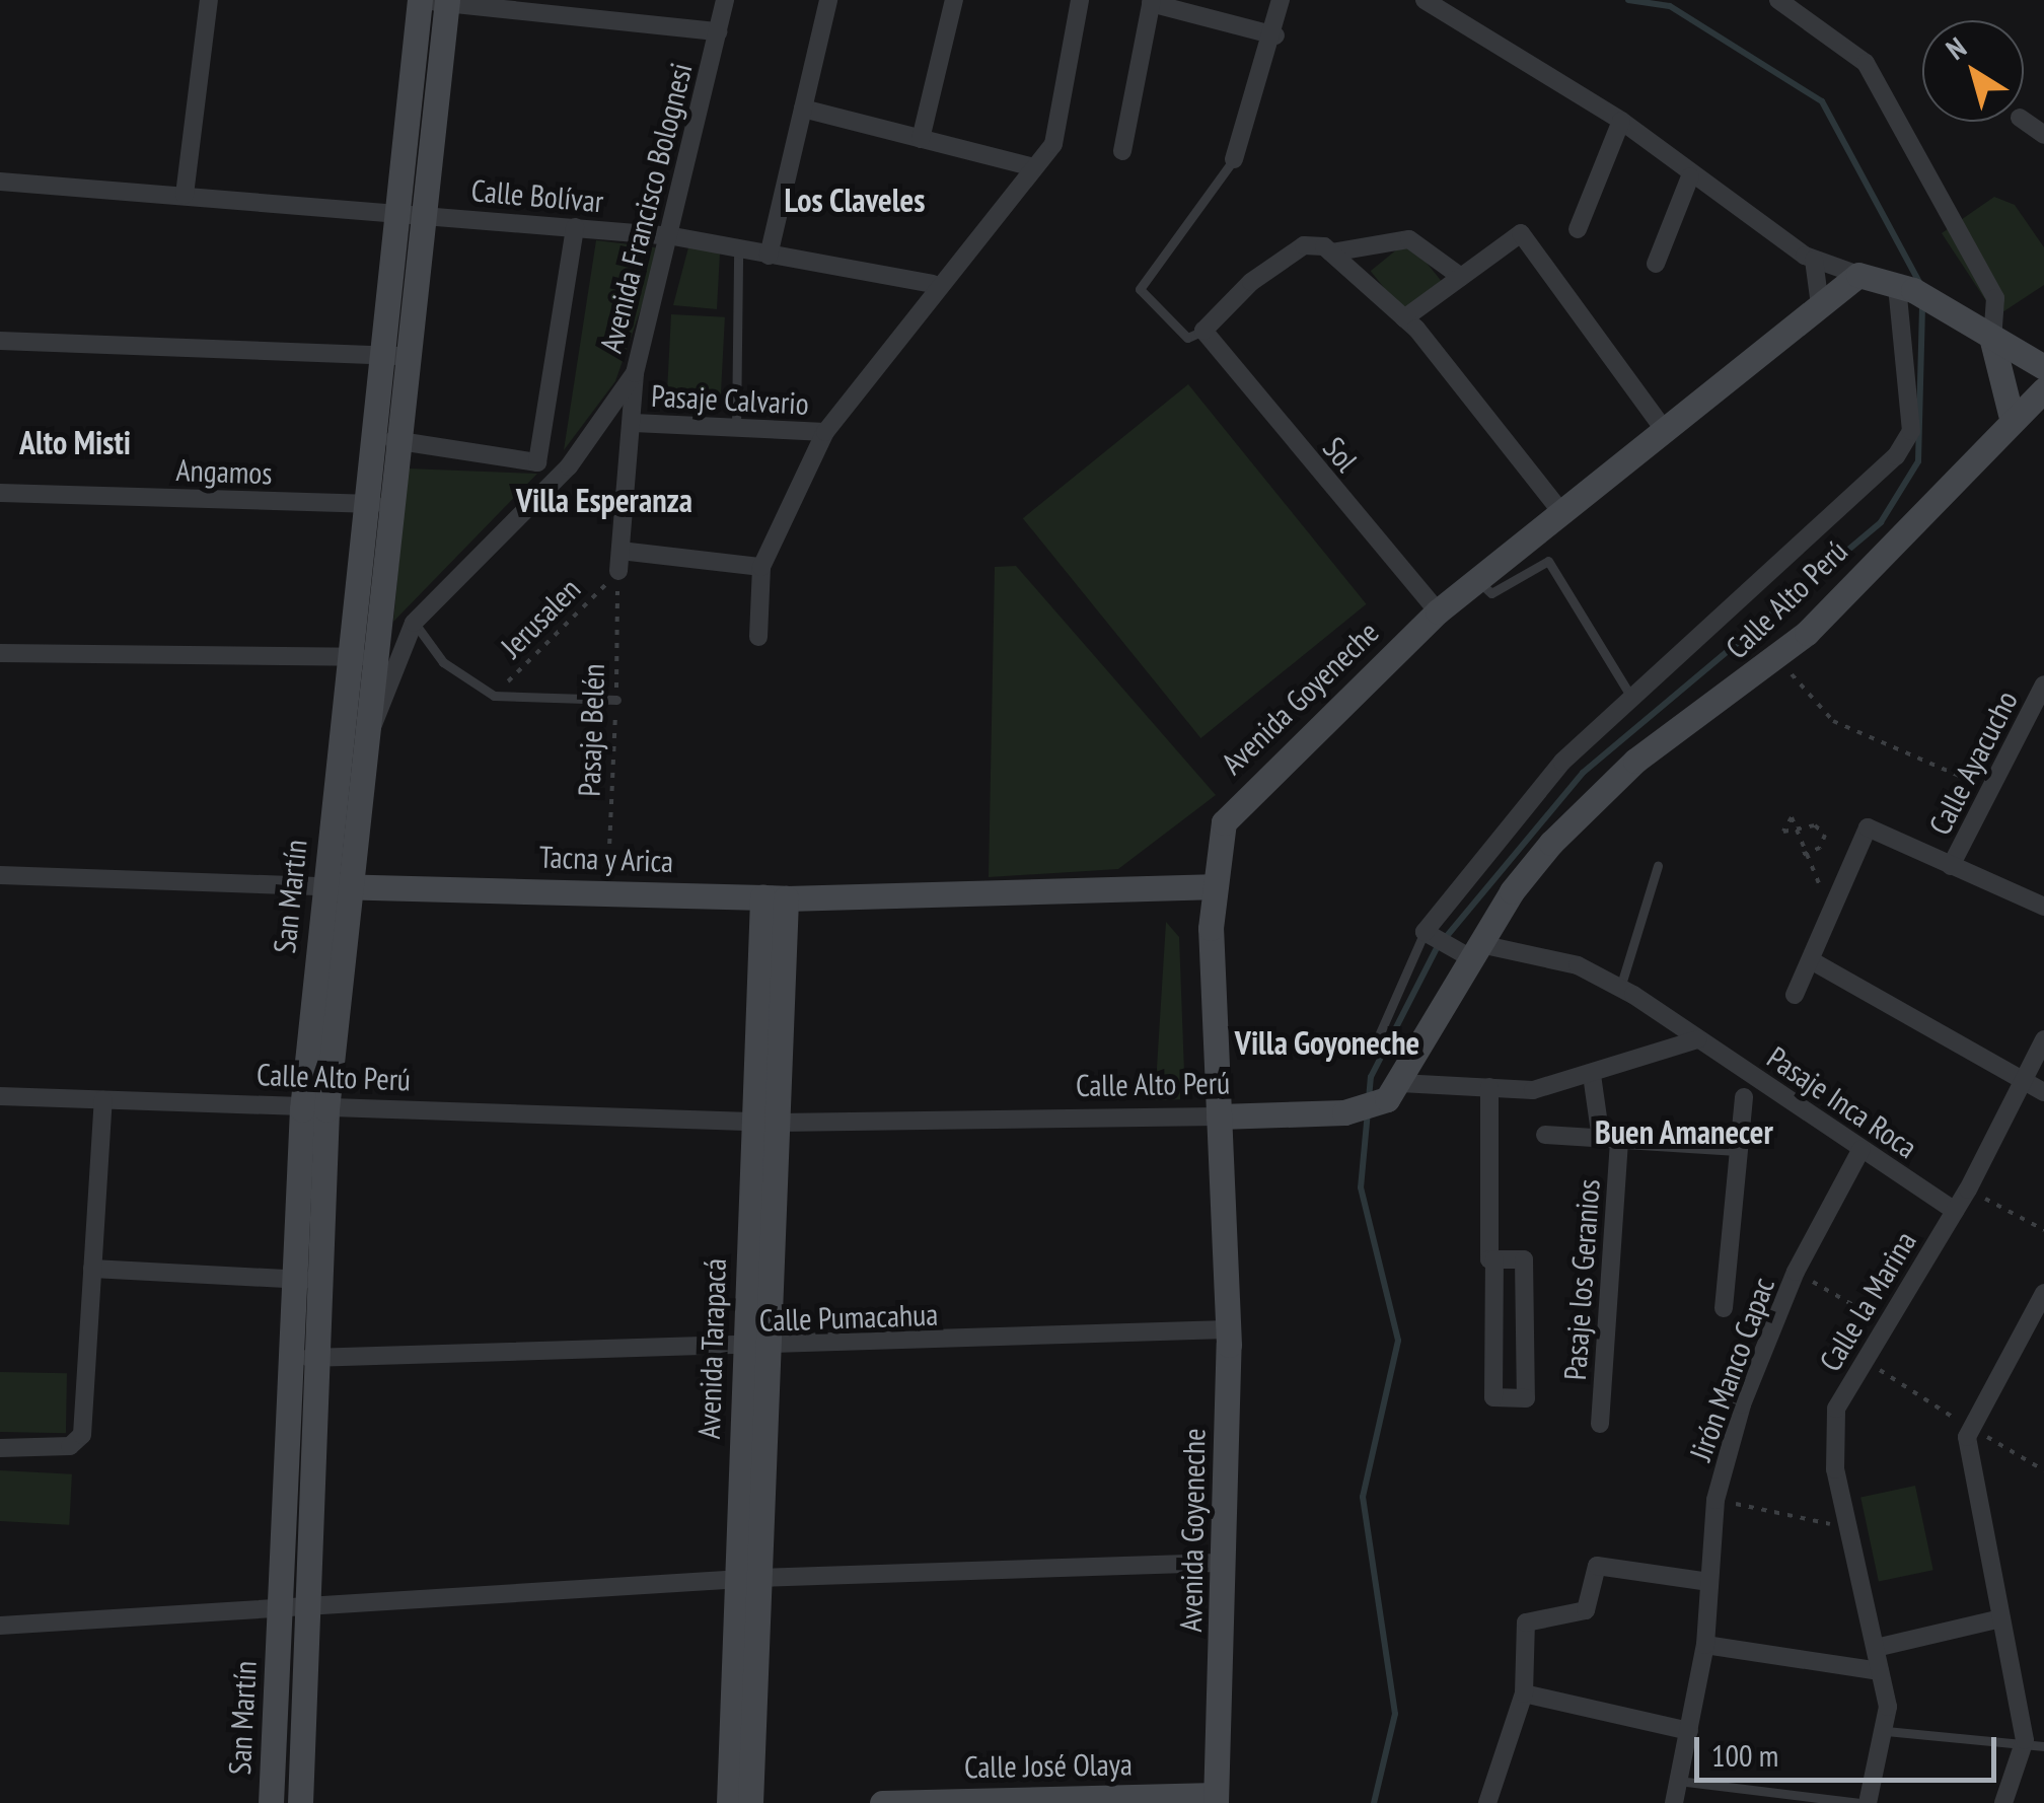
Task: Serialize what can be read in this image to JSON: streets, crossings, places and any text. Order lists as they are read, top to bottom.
{
  "streets": {
    "street": [
      "Calle Bolívar",
      "Avenida Francisco Bolognesi",
      "Pasaje Calvario",
      "Sol",
      "Angamos",
      "Calle Alto Perú",
      "Avenida Goyeneche",
      "Calle Ayacucho",
      "Tacna y Arica",
      "San Martín",
      "Pasaje Inca Roca",
      "Pasaje los Geranios",
      "Calle la Marina",
      "Calle Pumacahua",
      "Avenida Tarapacá",
      "Jirón Manco Capac",
      "Calle José Olaya"
    ],
    "path": ["Jerusalen", "Pasaje Belén"]
  },
  "crossings": [
    ["Calle Bolívar", "Avenida Francisco Bolognesi"],
    ["Calle Bolívar", "San Martín"],
    ["Avenida Francisco Bolognesi", "San Martín"],
    ["Sol", "Avenida Goyeneche"],
    ["Angamos", "San Martín"],
    ["Calle Alto Perú", "Avenida Goyeneche"],
    ["Calle Alto Perú", "San Martín"],
    ["Calle Alto Perú", "Avenida Tarapacá"],
    ["Jerusalen", "Pasaje Belén"],
    ["Avenida Goyeneche", "Tacna y Arica"],
    ["Avenida Goyeneche", "Calle Pumacahua"],
    ["Avenida Goyeneche", "Calle José Olaya"],
    ["Pasaje Belén", "Tacna y Arica"],
    ["Tacna y Arica", "San Martín"],
    ["Tacna y Arica", "Avenida Tarapacá"],
    ["San Martín", "Calle Pumacahua"],
    ["Pasaje Inca Roca", "Calle la Marina"],
    ["Pasaje Inca Roca", "Jirón Manco Capac"],
    ["Calle Pumacahua", "Avenida Tarapacá"]
  ],
  "districts": [
    "Los Claveles",
    "Alto Misti",
    "Villa Esperanza",
    "Villa Goyoneche",
    "Buen Amanecer"
  ],
  "scale_bar": "100 m",
  "north": "top left"
}
